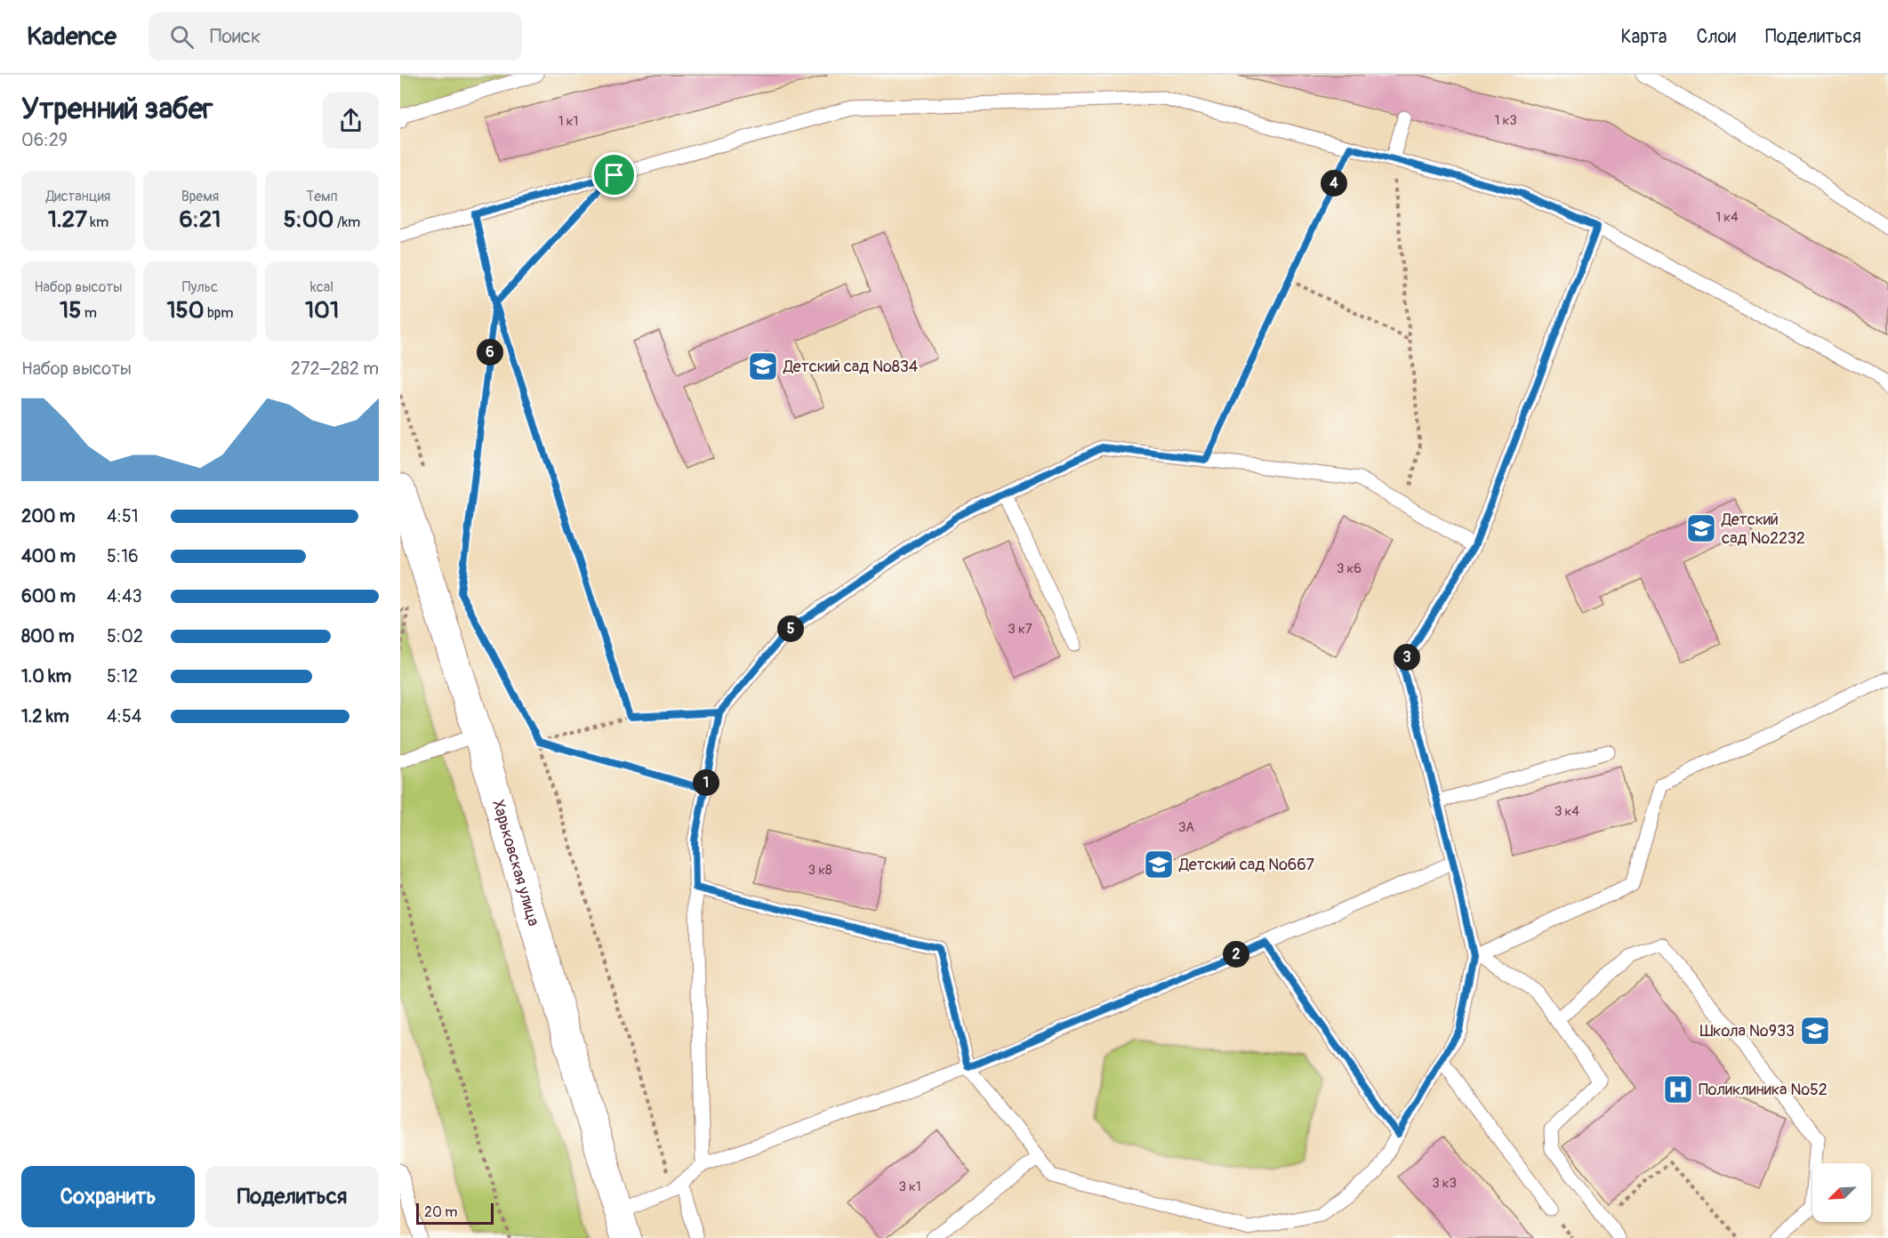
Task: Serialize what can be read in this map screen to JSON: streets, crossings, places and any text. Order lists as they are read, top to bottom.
{
  "streets": {
    "street": ["Харьковская улица"]
  },
  "places": {
    "school or university": [
      "Детский сад №834",
      "Детский сад №2232",
      "Детский сад №667",
      "Школа №933"
    ],
    "hospital": ["Поликлиника №52"]
  },
  "house_numbers": [
    "1 к3",
    "1 к1",
    "1 к4",
    "3 к6",
    "3 к7",
    "3 к4",
    "3А",
    "3 к8",
    "3 к3",
    "3 к1"
  ],
  "scale_bar": "20 m",
  "north": "bottom left",
  "page": {
    "header": "Kadence",
    "search": "Поиск",
    "nav": ["Карта", "Слои", "Поделиться"],
    "heading": ["Утренний забег", "06:29"],
    "stats": [
      ["Дистанция", "1.27 km"],
      ["Время", "6:21"],
      ["Темп", "5:00 /km"],
      ["Набор высоты", "15 m"],
      ["Пульс", "150 bpm"],
      ["kcal", "101"]
    ],
    "pins": [
      "4",
      "6",
      "5",
      "3",
      "1",
      "2"
    ],
    "chart": ["Набор высоты", "272–282 m"],
    "list": [
      {
        "name": "200 m",
        "note": "4:51"
      },
      {
        "name": "400 m",
        "note": "5:16"
      },
      {
        "name": "600 m",
        "note": "4:43"
      },
      {
        "name": "800 m",
        "note": "5:02"
      },
      {
        "name": "1.0 km",
        "note": "5:12"
      },
      {
        "name": "1.2 km",
        "note": "4:54"
      }
    ],
    "buttons": ["Сохранить", "Поделиться"],
    "scale": "20 m"
  }
}
